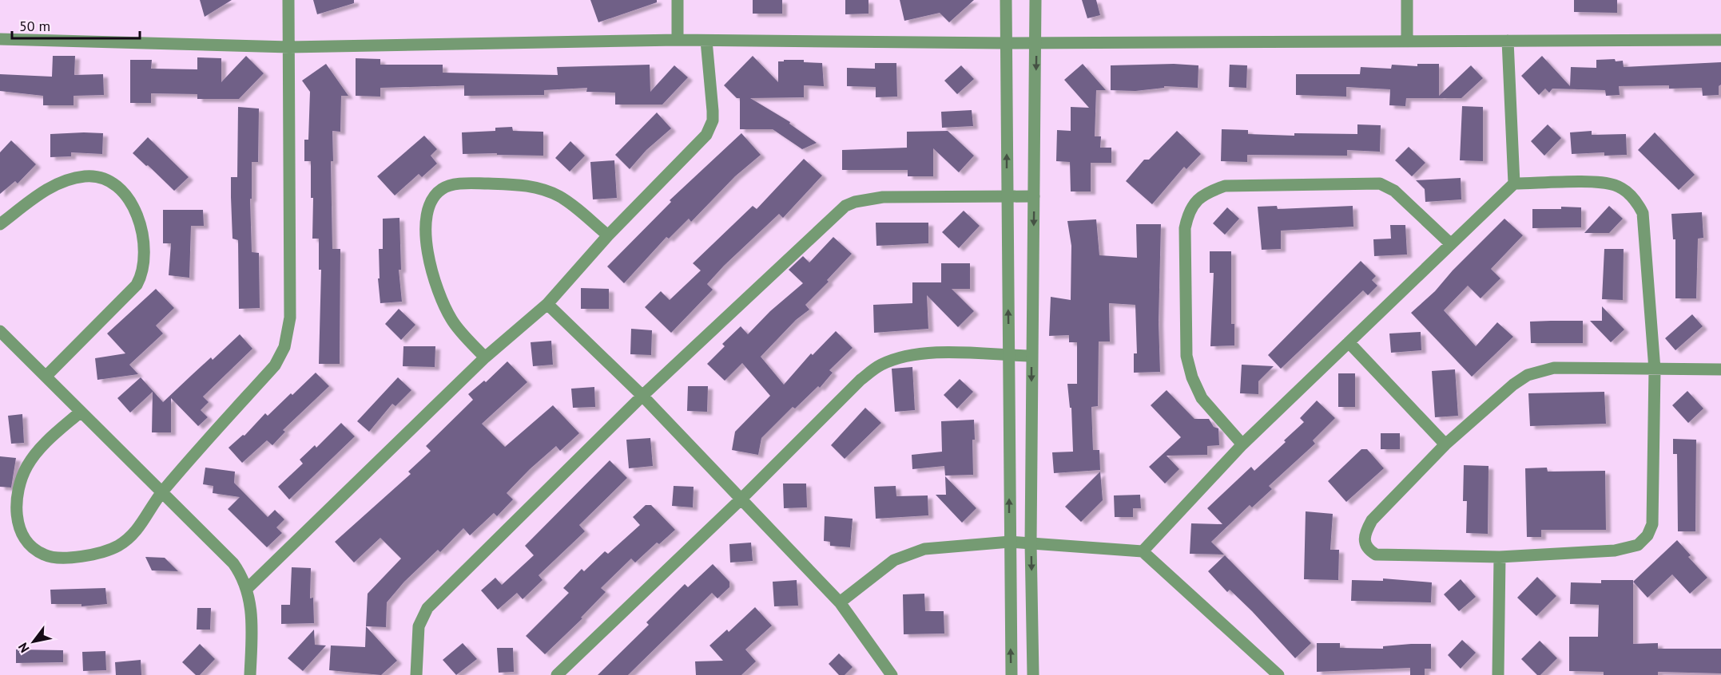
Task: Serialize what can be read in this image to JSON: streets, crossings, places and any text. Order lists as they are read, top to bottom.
{
  "scale_bar": "50 m",
  "north": "bottom left"
}
